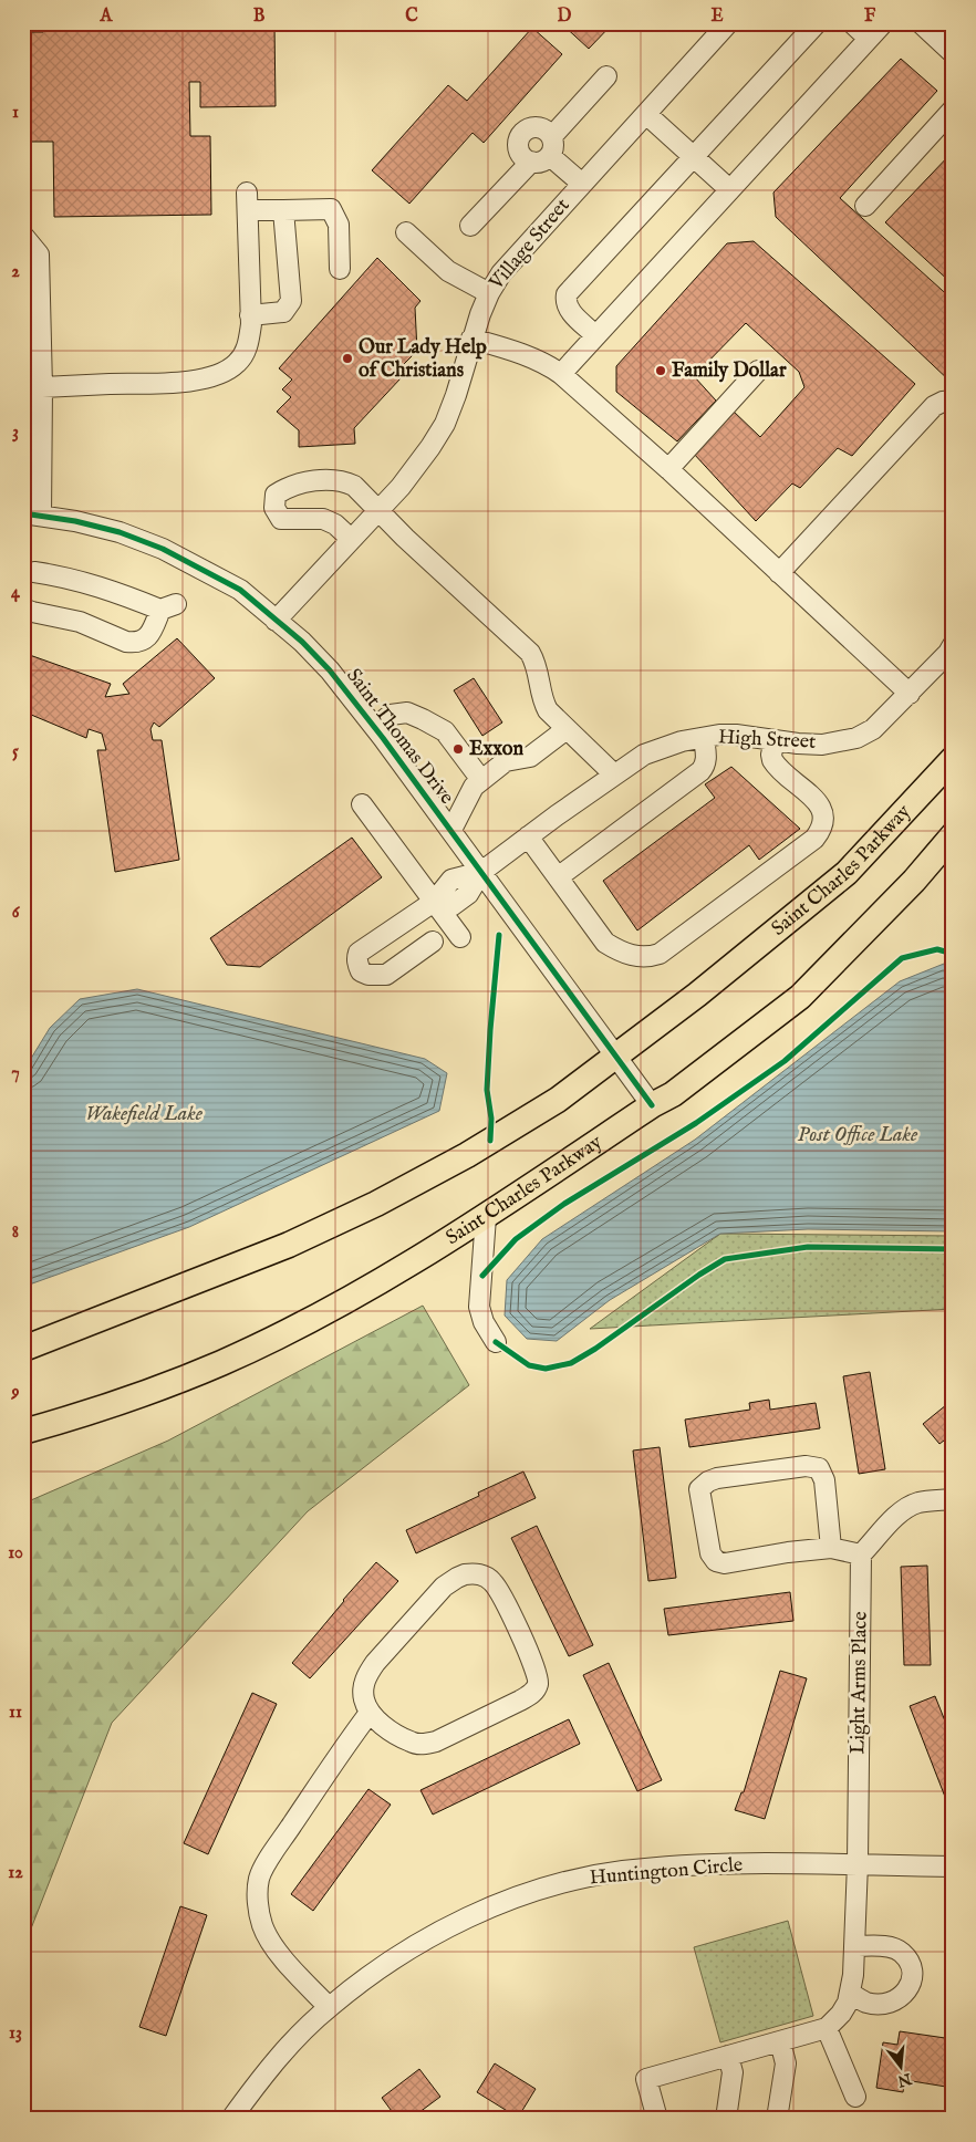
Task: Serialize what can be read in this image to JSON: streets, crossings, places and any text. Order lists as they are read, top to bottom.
{
  "streets": {
    "main road": ["Saint Charles Parkway"],
    "street": [
      "Village Street",
      "Saint Thomas Drive",
      "High Street",
      "Light Arms Place",
      "Huntington Circle"
    ]
  },
  "crossings": [
    ["Village Street", "Saint Thomas Drive"],
    ["Saint Thomas Drive", "High Street"],
    ["Saint Thomas Drive", "Saint Charles Parkway"],
    ["Light Arms Place", "Huntington Circle"]
  ],
  "water": ["Wakefield Lake", "Post Office Lake"],
  "places": ["Our Lady Help of Christians", "Family Dollar", "Exxon"],
  "north": "bottom",
  "grid": {
    "columns": [
      "A",
      "B",
      "C",
      "D",
      "E",
      "F"
    ],
    "rows": [
      "1",
      "2",
      "3",
      "4",
      "5",
      "6",
      "7",
      "8",
      "9",
      "10",
      "11",
      "12",
      "13"
    ]
  }
}
